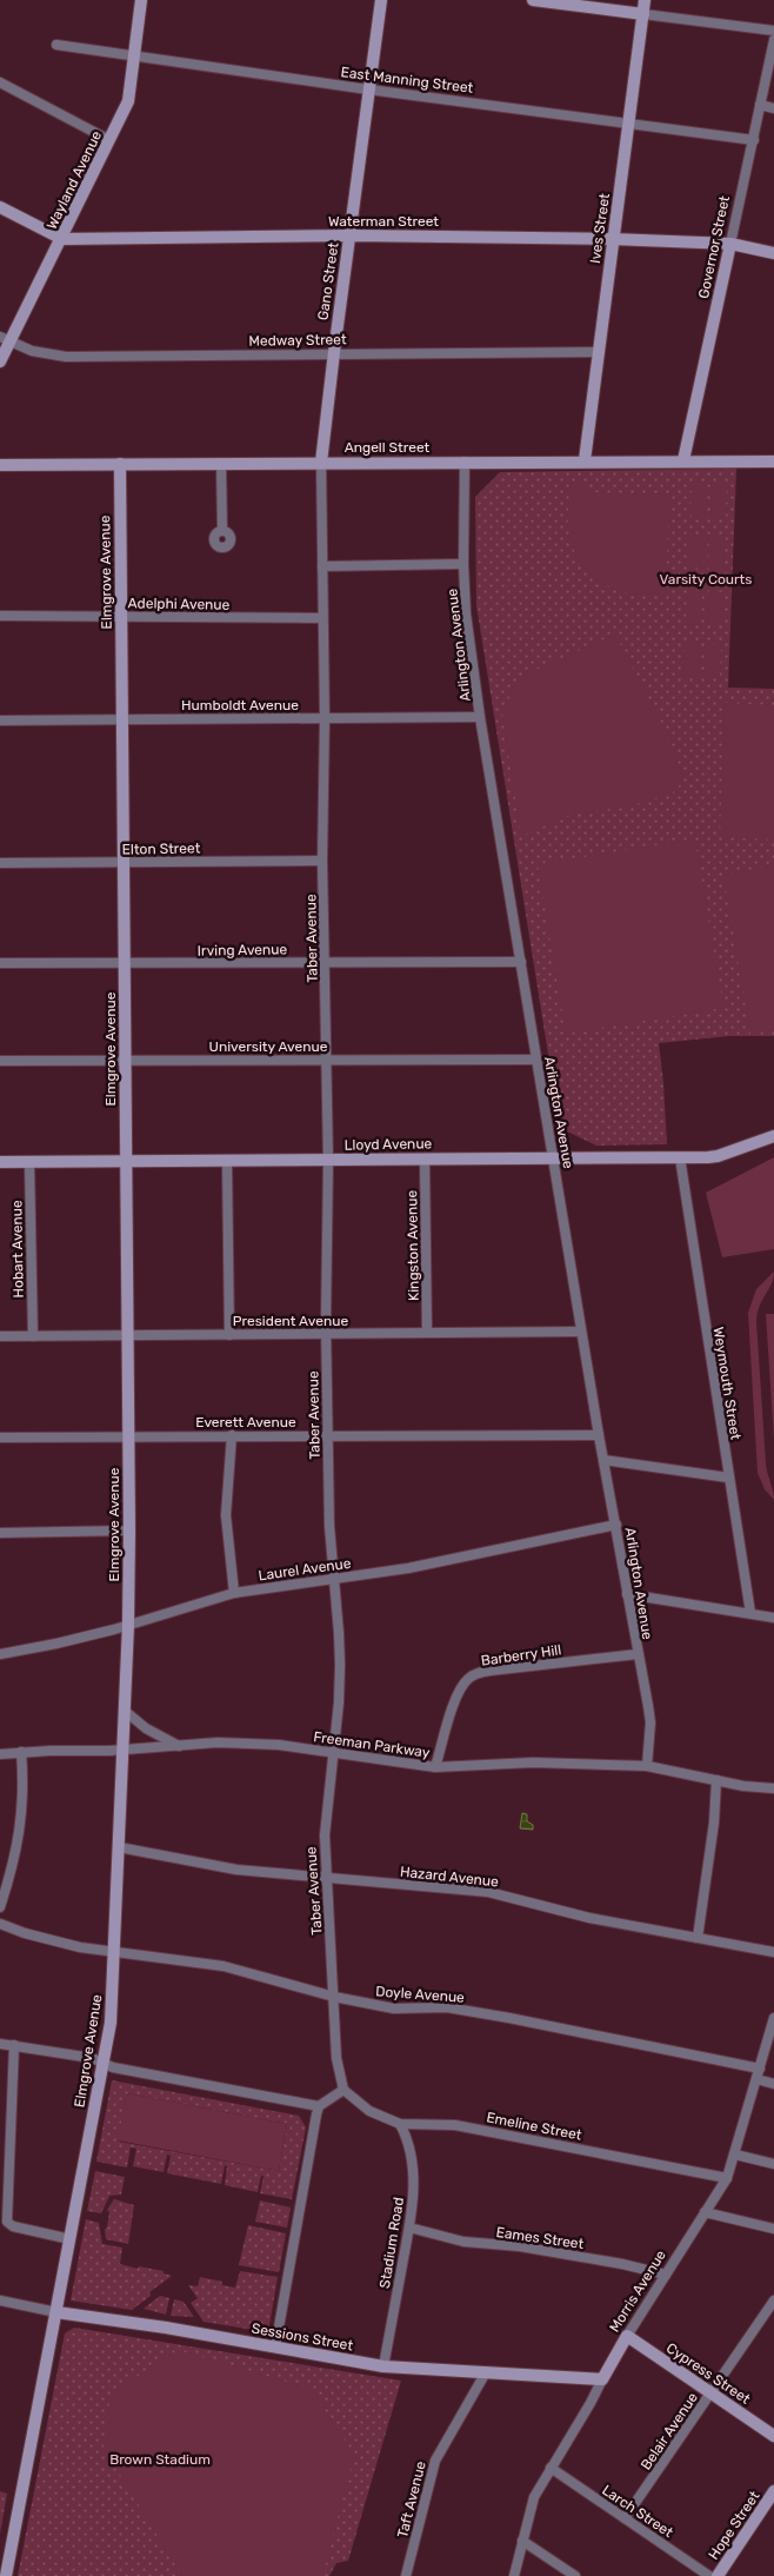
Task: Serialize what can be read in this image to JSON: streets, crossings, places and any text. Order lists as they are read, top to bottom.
{
  "streets": {
    "street": [
      "East Manning Street",
      "Wayland Avenue",
      "Waterman Street",
      "Ives Street",
      "Governor Street",
      "Gano Street",
      "Medway Street",
      "Angell Street",
      "Elmgrove Avenue",
      "Adelphi Avenue",
      "Arlington Avenue",
      "Humboldt Avenue",
      "Elton Street",
      "Taber Avenue",
      "Irving Avenue",
      "University Avenue",
      "Lloyd Avenue",
      "Kingston Avenue",
      "Hobart Avenue",
      "President Avenue",
      "Weymouth Street",
      "Everett Avenue",
      "Laurel Avenue",
      "Barberry Hill",
      "Freeman Parkway",
      "Hazard Avenue",
      "Doyle Avenue",
      "Emeline Street",
      "Eames Street",
      "Stadium Road",
      "Morris Avenue",
      "Sessions Street",
      "Cypress Street",
      "Belair Avenue",
      "Taft Avenue",
      "Larch Street",
      "Hope Street"
    ]
  },
  "crossings": [
    ["East Manning Street", "Wayland Avenue"],
    ["East Manning Street", "Ives Street"],
    ["East Manning Street", "Governor Street"],
    ["East Manning Street", "Gano Street"],
    ["Wayland Avenue", "Waterman Street"],
    ["Wayland Avenue", "Medway Street"],
    ["Waterman Street", "Ives Street"],
    ["Waterman Street", "Governor Street"],
    ["Waterman Street", "Gano Street"],
    ["Ives Street", "Medway Street"],
    ["Ives Street", "Angell Street"],
    ["Governor Street", "Angell Street"],
    ["Gano Street", "Medway Street"],
    ["Gano Street", "Angell Street"],
    ["Gano Street", "Taber Avenue"],
    ["Angell Street", "Elmgrove Avenue"],
    ["Angell Street", "Arlington Avenue"],
    ["Angell Street", "Taber Avenue"],
    ["Elmgrove Avenue", "Adelphi Avenue"],
    ["Elmgrove Avenue", "Humboldt Avenue"],
    ["Elmgrove Avenue", "Elton Street"],
    ["Elmgrove Avenue", "Irving Avenue"],
    ["Elmgrove Avenue", "University Avenue"],
    ["Elmgrove Avenue", "Lloyd Avenue"],
    ["Elmgrove Avenue", "President Avenue"],
    ["Elmgrove Avenue", "Everett Avenue"],
    ["Elmgrove Avenue", "Laurel Avenue"],
    ["Elmgrove Avenue", "Freeman Parkway"],
    ["Elmgrove Avenue", "Hazard Avenue"],
    ["Elmgrove Avenue", "Doyle Avenue"],
    ["Elmgrove Avenue", "Sessions Street"],
    ["Adelphi Avenue", "Taber Avenue"],
    ["Arlington Avenue", "Humboldt Avenue"],
    ["Arlington Avenue", "Irving Avenue"],
    ["Arlington Avenue", "University Avenue"],
    ["Arlington Avenue", "Lloyd Avenue"],
    ["Arlington Avenue", "President Avenue"],
    ["Arlington Avenue", "Everett Avenue"],
    ["Arlington Avenue", "Laurel Avenue"],
    ["Arlington Avenue", "Barberry Hill"],
    ["Arlington Avenue", "Freeman Parkway"],
    ["Humboldt Avenue", "Taber Avenue"],
    ["Elton Street", "Taber Avenue"],
    ["Taber Avenue", "Irving Avenue"],
    ["Taber Avenue", "University Avenue"],
    ["Taber Avenue", "Lloyd Avenue"],
    ["Taber Avenue", "President Avenue"],
    ["Taber Avenue", "Everett Avenue"],
    ["Taber Avenue", "Laurel Avenue"],
    ["Taber Avenue", "Freeman Parkway"],
    ["Taber Avenue", "Hazard Avenue"],
    ["Taber Avenue", "Doyle Avenue"],
    ["Taber Avenue", "Emeline Street"],
    ["Lloyd Avenue", "Kingston Avenue"],
    ["Lloyd Avenue", "Hobart Avenue"],
    ["Lloyd Avenue", "Weymouth Street"],
    ["Kingston Avenue", "President Avenue"],
    ["Hobart Avenue", "President Avenue"],
    ["Barberry Hill", "Freeman Parkway"],
    ["Doyle Avenue", "Morris Avenue"],
    ["Emeline Street", "Stadium Road"],
    ["Emeline Street", "Morris Avenue"],
    ["Eames Street", "Stadium Road"],
    ["Eames Street", "Morris Avenue"],
    ["Stadium Road", "Sessions Street"],
    ["Morris Avenue", "Sessions Street"],
    ["Morris Avenue", "Cypress Street"],
    ["Morris Avenue", "Larch Street"],
    ["Sessions Street", "Taft Avenue"],
    ["Cypress Street", "Belair Avenue"],
    ["Belair Avenue", "Larch Street"]
  ],
  "parks": ["Varsity Courts", "Brown Stadium"]
}
